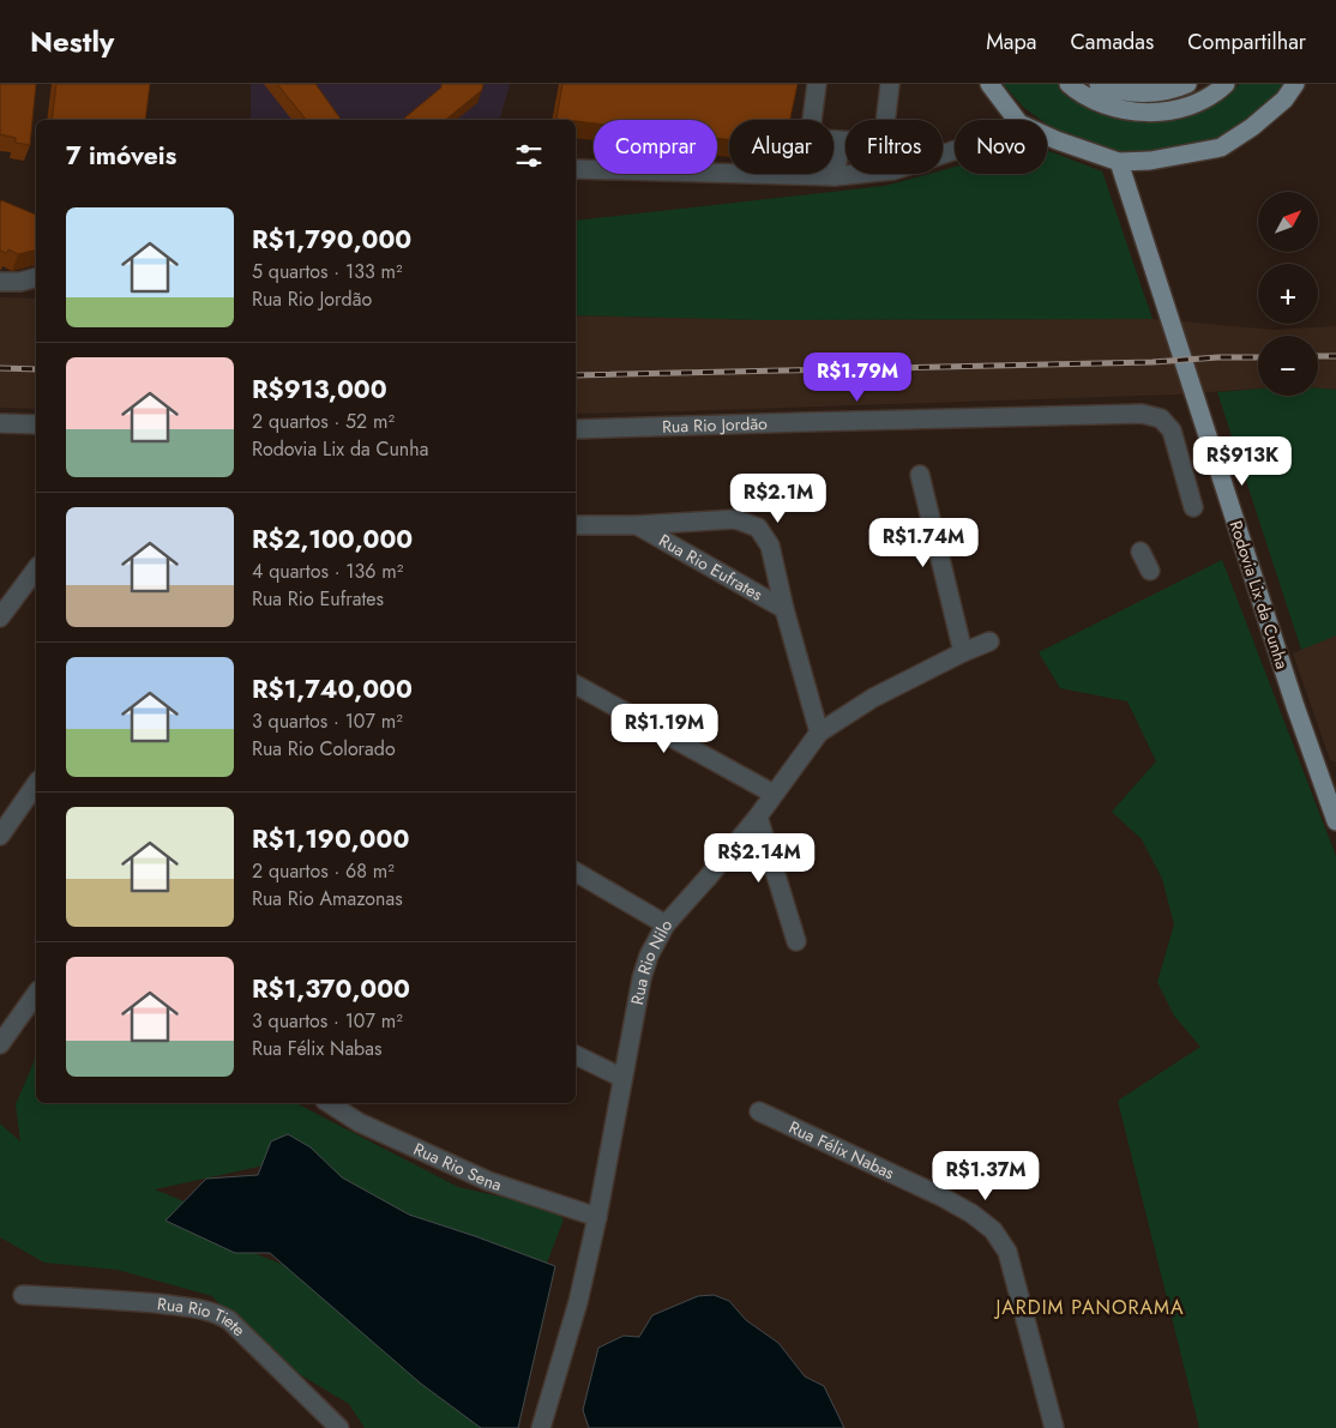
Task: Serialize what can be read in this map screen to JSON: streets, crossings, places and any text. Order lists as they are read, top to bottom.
{
  "streets": {
    "main road": ["Rodovia Lix da Cunha"],
    "street": [
      "Rua Rio Jordão",
      "Rua Rio Eufrates",
      "Rua Rio Nilo",
      "Rua Félix Nabas",
      "Rua Rio Sena",
      "Rua Rio Tiete"
    ]
  },
  "crossings": [
    ["Rua Rio Eufrates", "Rua Rio Nilo"],
    ["Rua Rio Nilo", "Rua Rio Sena"]
  ],
  "districts": ["JARDIM PANORAMA"],
  "north": "top right",
  "page": {
    "header": "Nestly",
    "nav": ["Mapa", "Camadas", "Compartilhar"],
    "chip": [
      "Comprar",
      "Alugar",
      "Filtros",
      "Novo"
    ],
    "heading": "7 imóveis",
    "map_buttons": ["+", "−"],
    "list": [
      {
        "name": "R$1,790,000",
        "note": "5 quartos · 133 m² · Rua Rio Jordão"
      },
      {
        "name": "R$913,000",
        "note": "2 quartos · 52 m² · Rodovia Lix da Cunha"
      },
      {
        "name": "R$2,100,000",
        "note": "4 quartos · 136 m² · Rua Rio Eufrates"
      },
      {
        "name": "R$1,740,000",
        "note": "3 quartos · 107 m² · Rua Rio Colorado"
      },
      {
        "name": "R$1,190,000",
        "note": "2 quartos · 68 m² · Rua Rio Amazonas"
      },
      {
        "name": "R$1,370,000",
        "note": "3 quartos · 107 m² · Rua Félix Nabas"
      }
    ],
    "price": [
      "R$1.79M",
      "R$913K",
      "R$2.1M",
      "R$1.74M",
      "R$1.19M",
      "R$2.14M",
      "R$1.37M"
    ]
  }
}
